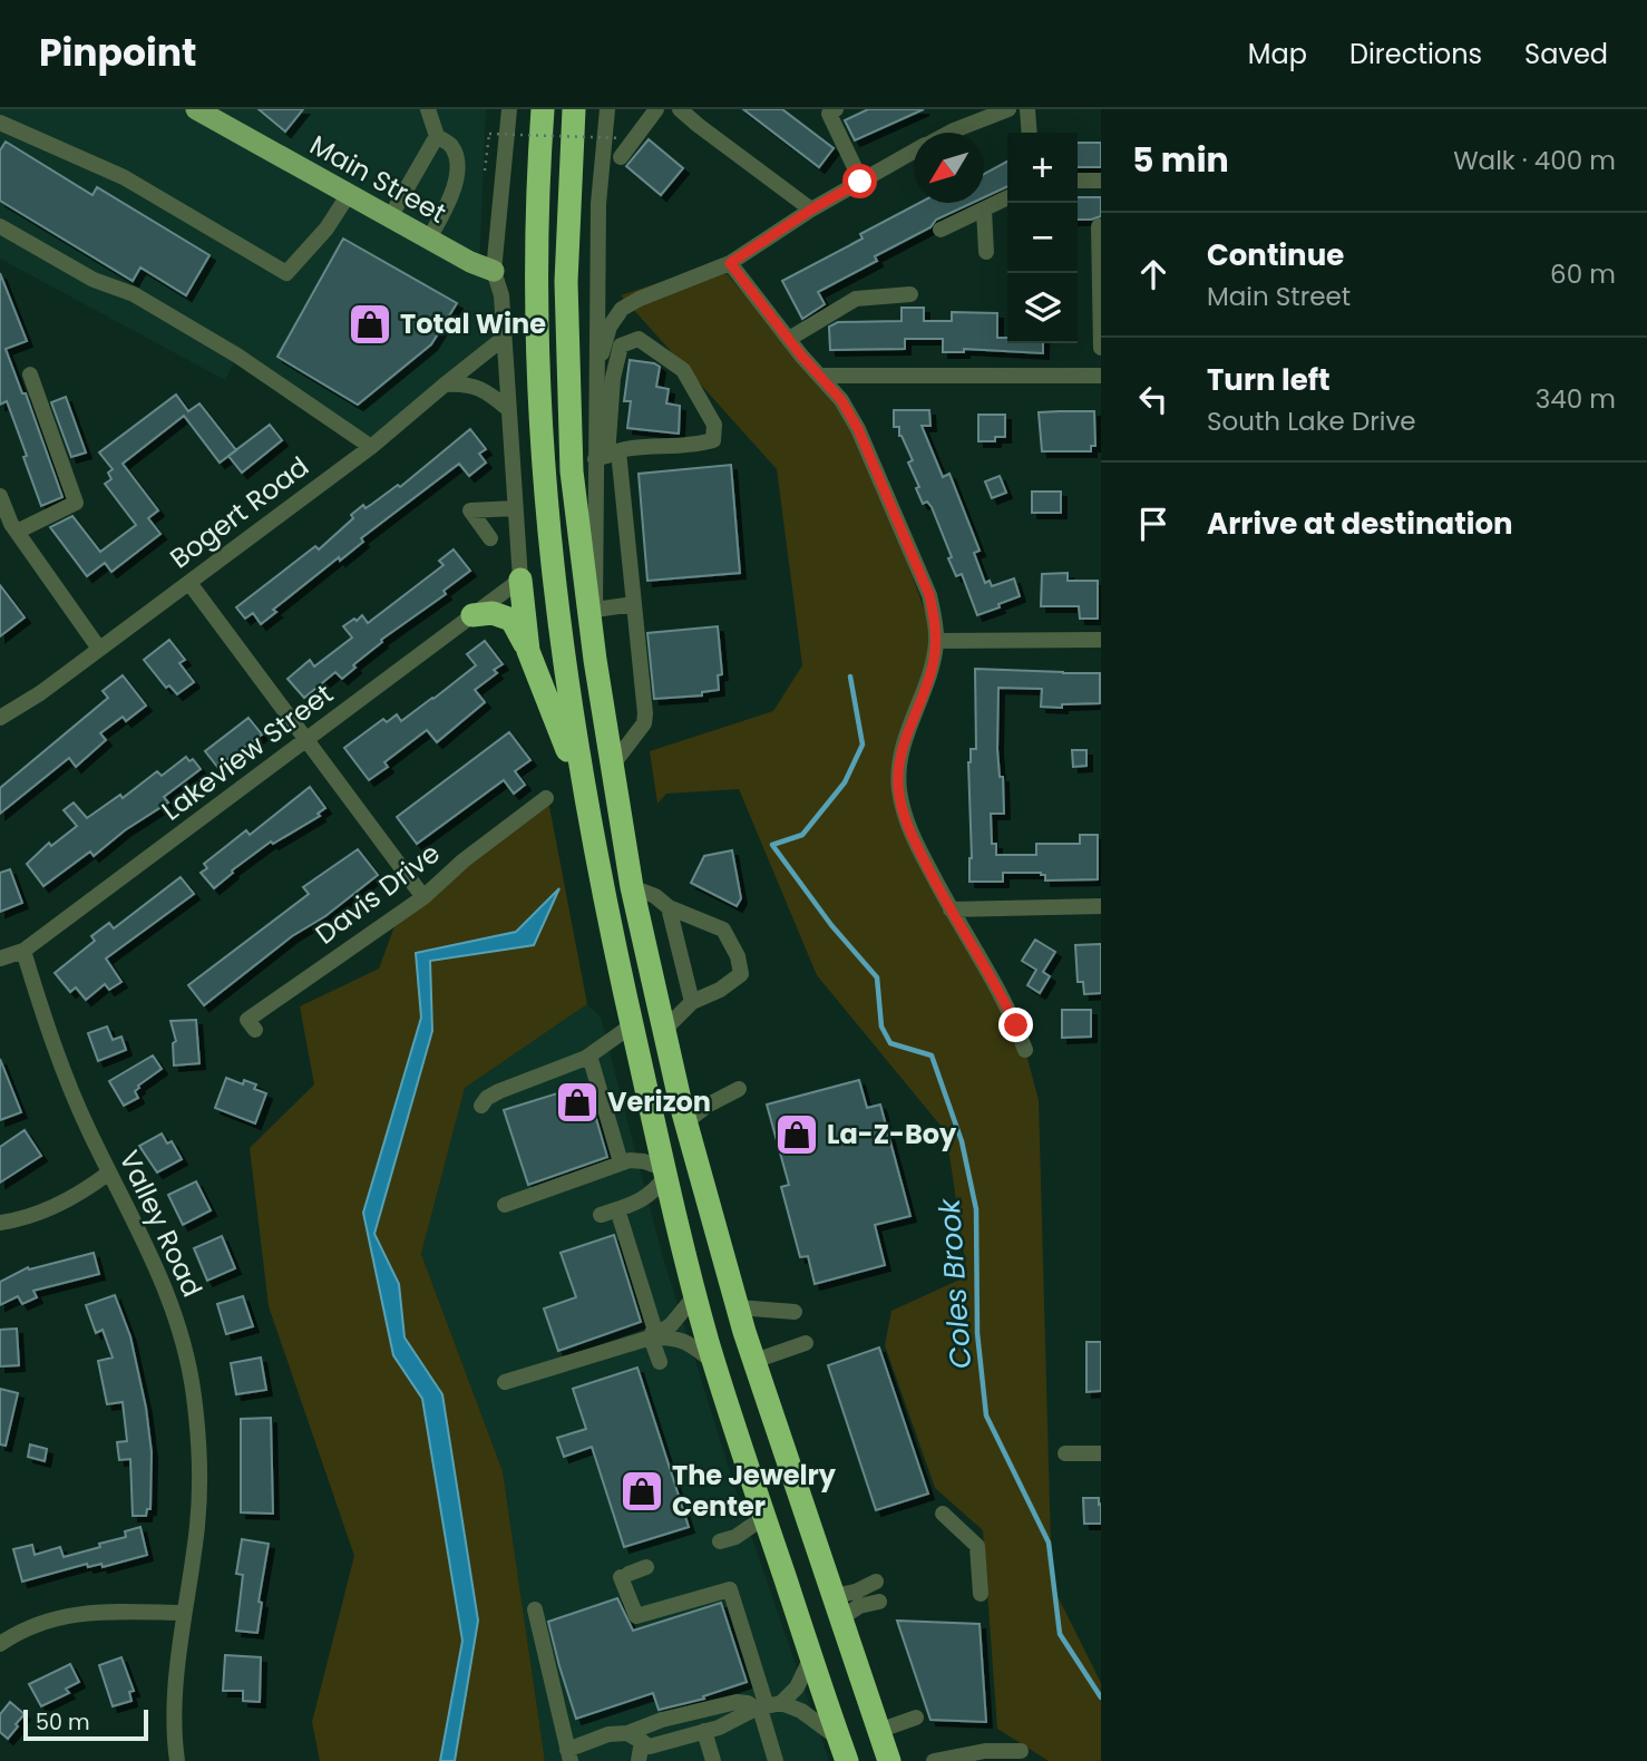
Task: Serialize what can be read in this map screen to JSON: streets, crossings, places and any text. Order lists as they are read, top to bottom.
{
  "streets": {
    "main road": ["Main Street"],
    "street": [
      "Bogert Road",
      "Lakeview Street",
      "Davis Drive",
      "Valley Road"
    ]
  },
  "crossings": [
    ["Lakeview Street", "Valley Road"]
  ],
  "water": ["Coles Brook"],
  "places": {
    "shop": [
      "Total Wine",
      "Verizon",
      "La-Z-Boy",
      "The Jewelry Center"
    ]
  },
  "scale_bar": "50 m",
  "north": "bottom left",
  "page": {
    "header": "Pinpoint",
    "nav": ["Map", "Directions", "Saved"],
    "heading": ["5 min", "Walk · 400 m"],
    "map_buttons": ["+", "−"],
    "list": [
      ["Continue", "Main Street", "60 m"],
      ["Turn left", "South Lake Drive", "340 m"],
      "Arrive at destination"
    ],
    "scale": "50 m"
  }
}
